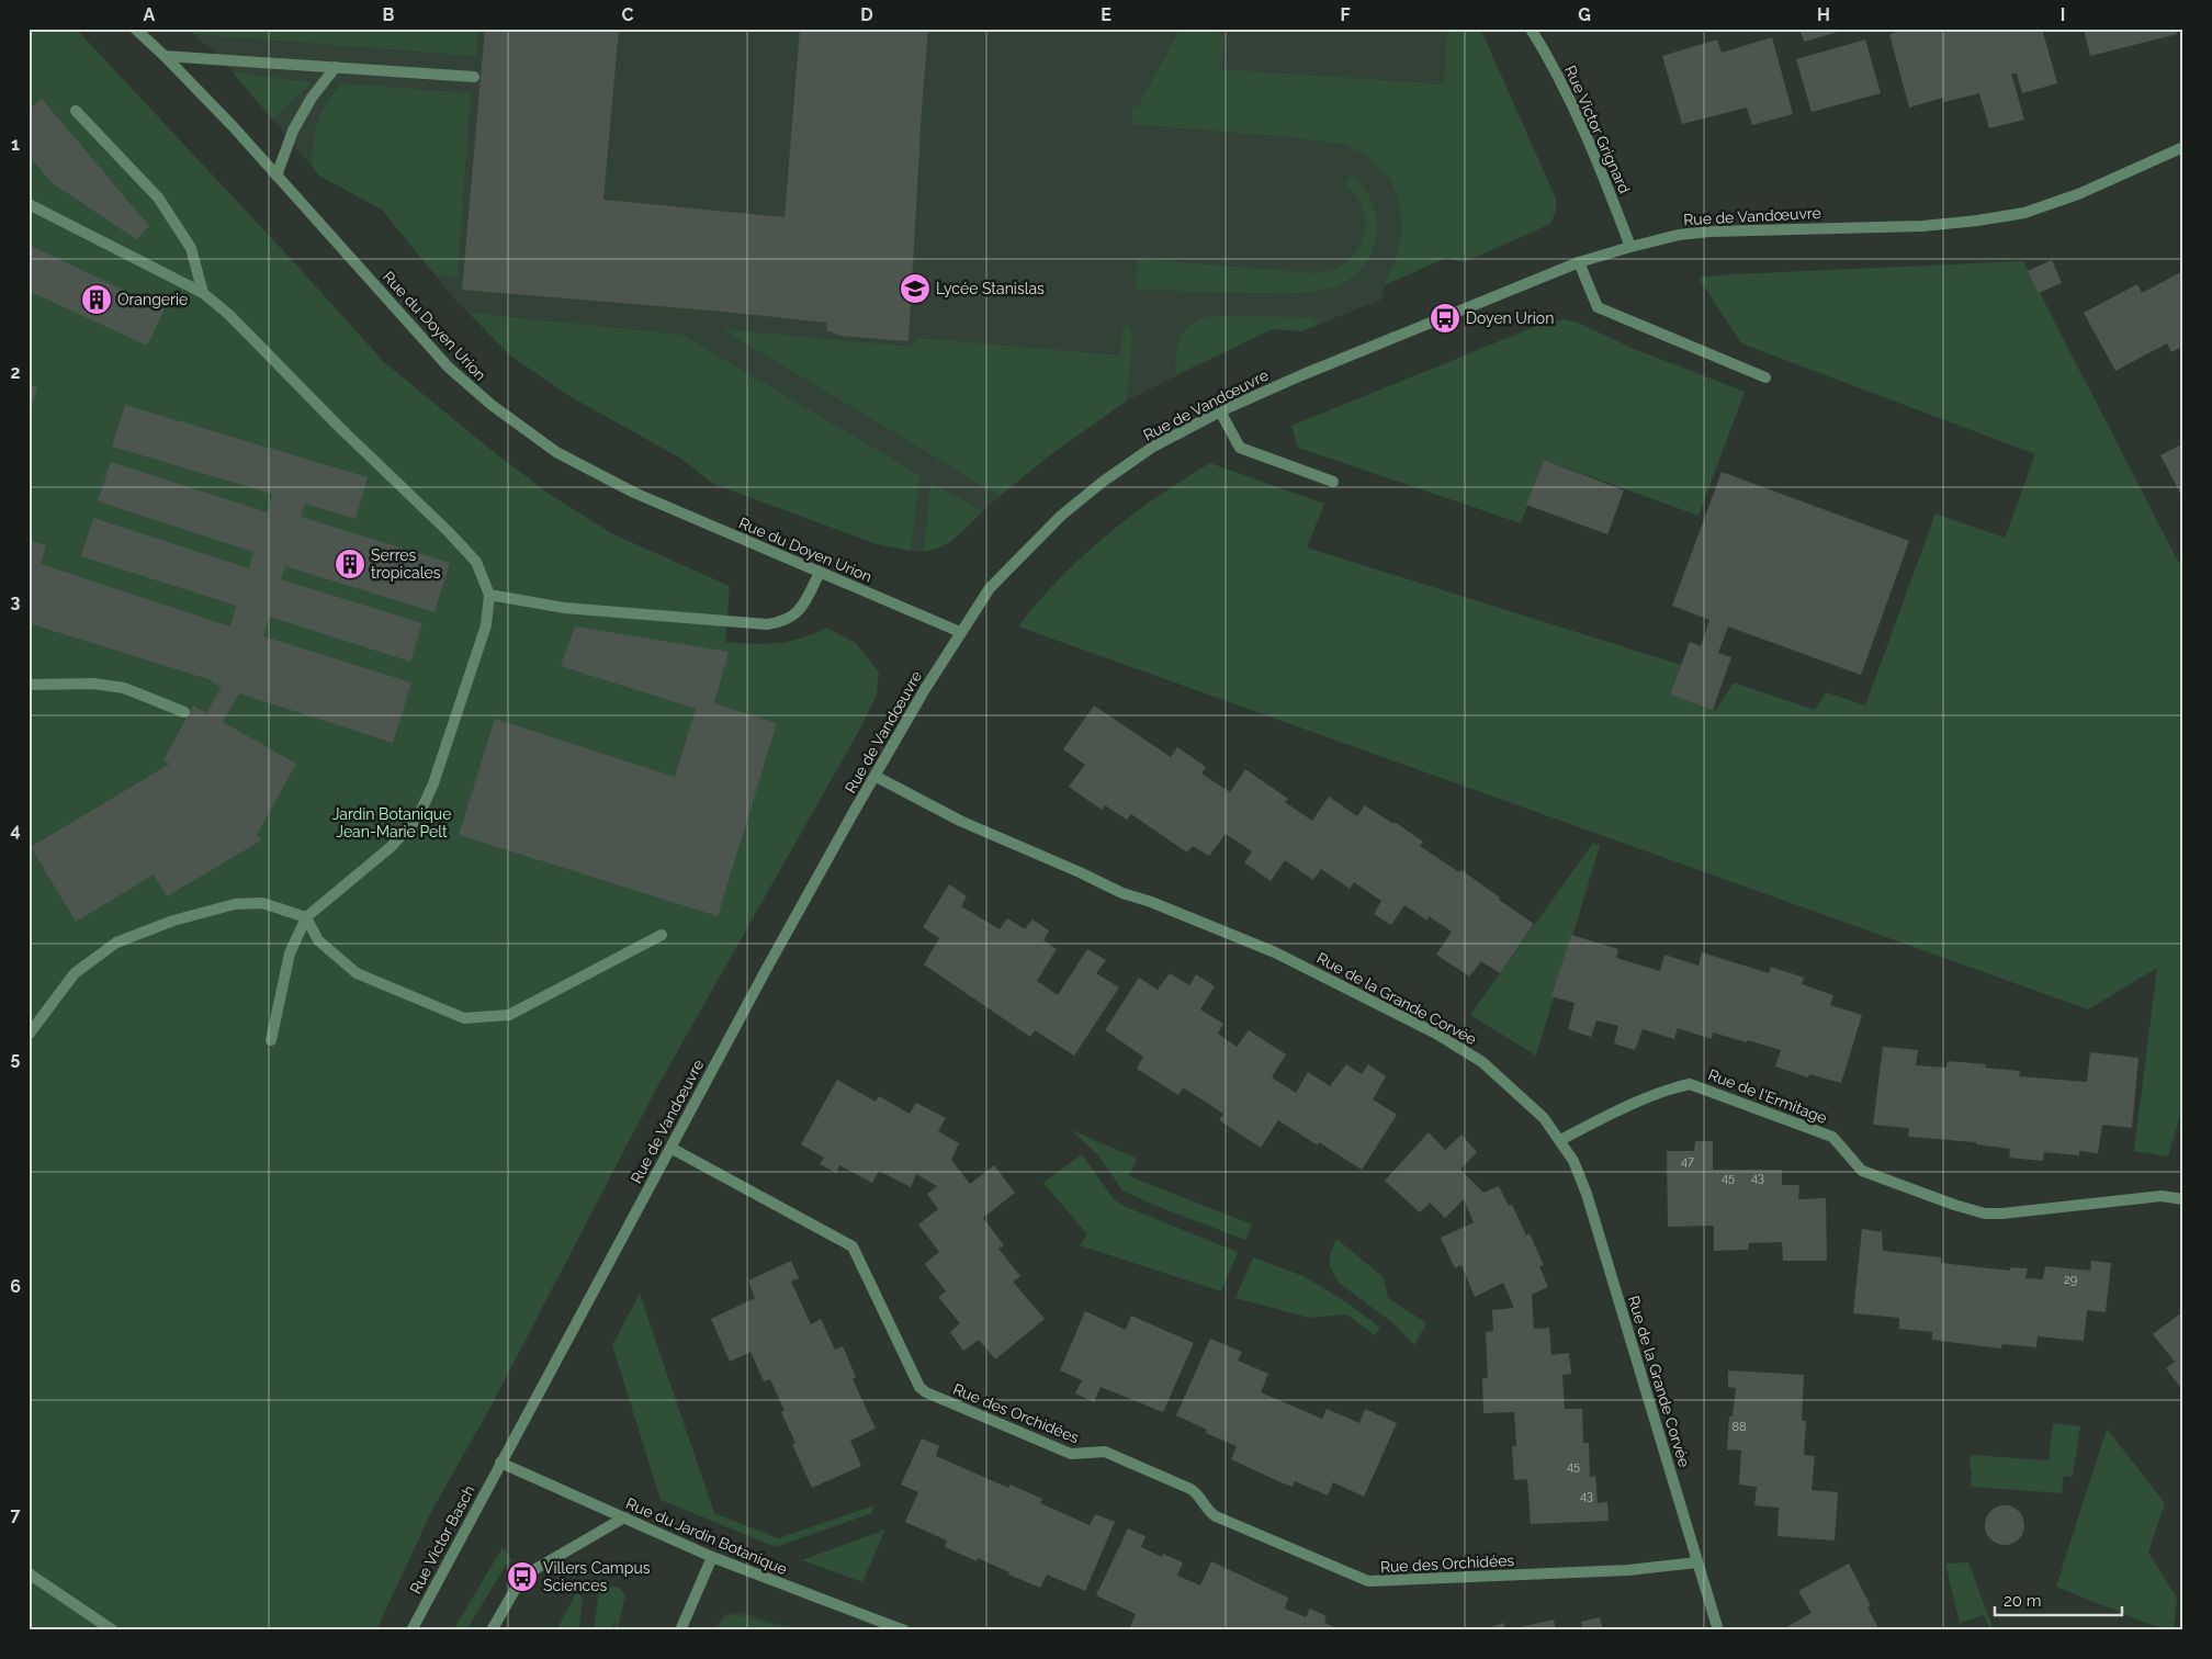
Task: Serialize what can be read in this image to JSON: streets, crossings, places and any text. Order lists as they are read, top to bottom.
{
  "streets": {
    "street": [
      "Rue Victor Grignard",
      "Rue de Vandœuvre",
      "Rue du Doyen Urion",
      "Rue de la Grande Corvée",
      "Rue de l'Ermitage",
      "Rue des Orchidées",
      "Rue du Jardin Botanique",
      "Rue Victor Basch"
    ]
  },
  "crossings": [
    ["Rue Victor Grignard", "Rue de Vandœuvre"],
    ["Rue de Vandœuvre", "Rue du Doyen Urion"],
    ["Rue de Vandœuvre", "Rue de la Grande Corvée"],
    ["Rue de Vandœuvre", "Rue des Orchidées"],
    ["Rue de Vandœuvre", "Rue du Jardin Botanique"],
    ["Rue de Vandœuvre", "Rue Victor Basch"],
    ["Rue de la Grande Corvée", "Rue de l'Ermitage"],
    ["Rue de la Grande Corvée", "Rue des Orchidées"],
    ["Rue du Jardin Botanique", "Rue Victor Basch"]
  ],
  "parks": ["Jardin Botanique Jean-Marie Pelt"],
  "places": {
    "school or university": ["Lycée Stanislas"],
    "building": ["Orangerie", "Serres tropicales"],
    "bus stop": ["Doyen Urion", "Villers Campus Sciences"]
  },
  "house_numbers": [
    "47",
    "45",
    "43",
    "29",
    "88",
    "45",
    "43"
  ],
  "scale_bar": "20 m",
  "grid": {
    "columns": [
      "A",
      "B",
      "C",
      "D",
      "E",
      "F",
      "G",
      "H",
      "I"
    ],
    "rows": [
      "1",
      "2",
      "3",
      "4",
      "5",
      "6",
      "7"
    ]
  }
}
